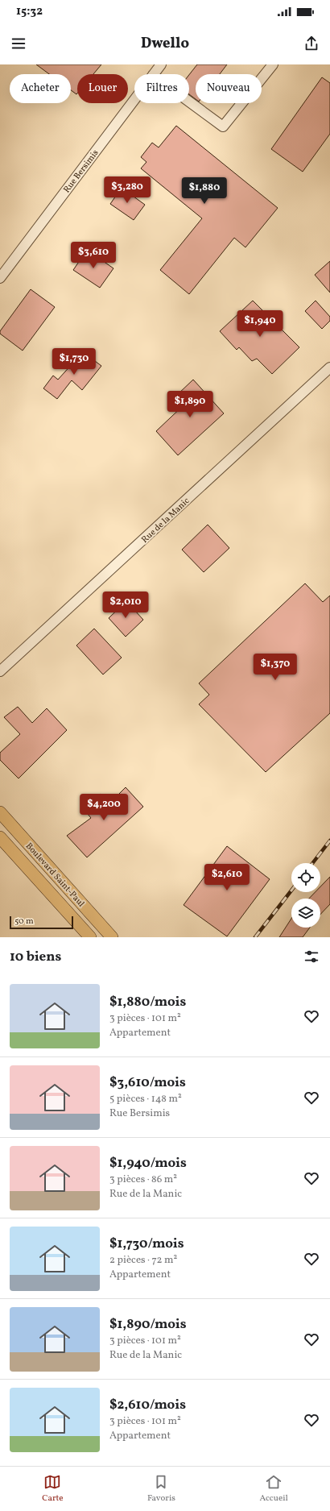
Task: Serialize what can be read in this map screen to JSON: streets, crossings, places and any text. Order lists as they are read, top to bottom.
{
  "streets": {
    "main road": ["Boulevard Saint-Paul"],
    "street": ["Rue Bersimis", "Rue de la Manic"]
  },
  "scale_bar": "50 m",
  "page": {
    "status": "15:32",
    "header": "Dwello",
    "chip": [
      "Acheter",
      "Louer",
      "Filtres",
      "Nouveau"
    ],
    "price": [
      "$3,280",
      "$1,880",
      "$3,610",
      "$1,940",
      "$1,730",
      "$1,890",
      "$2,010",
      "$1,370",
      "$4,200",
      "$2,610"
    ],
    "scale": "50 m",
    "heading": "10 biens",
    "list": [
      {
        "name": "$1,880/mois",
        "note": "3 pièces · 101 m² · Appartement"
      },
      {
        "name": "$3,610/mois",
        "note": "5 pièces · 148 m² · Rue Bersimis"
      },
      {
        "name": "$1,940/mois",
        "note": "3 pièces · 86 m² · Rue de la Manic"
      },
      {
        "name": "$1,730/mois",
        "note": "2 pièces · 72 m² · Appartement"
      },
      {
        "name": "$1,890/mois",
        "note": "3 pièces · 101 m² · Rue de la Manic"
      },
      {
        "name": "$2,610/mois",
        "note": "3 pièces · 101 m² · Appartement"
      }
    ],
    "tabs": ["Carte", "Favoris", "Accueil"]
  }
}
